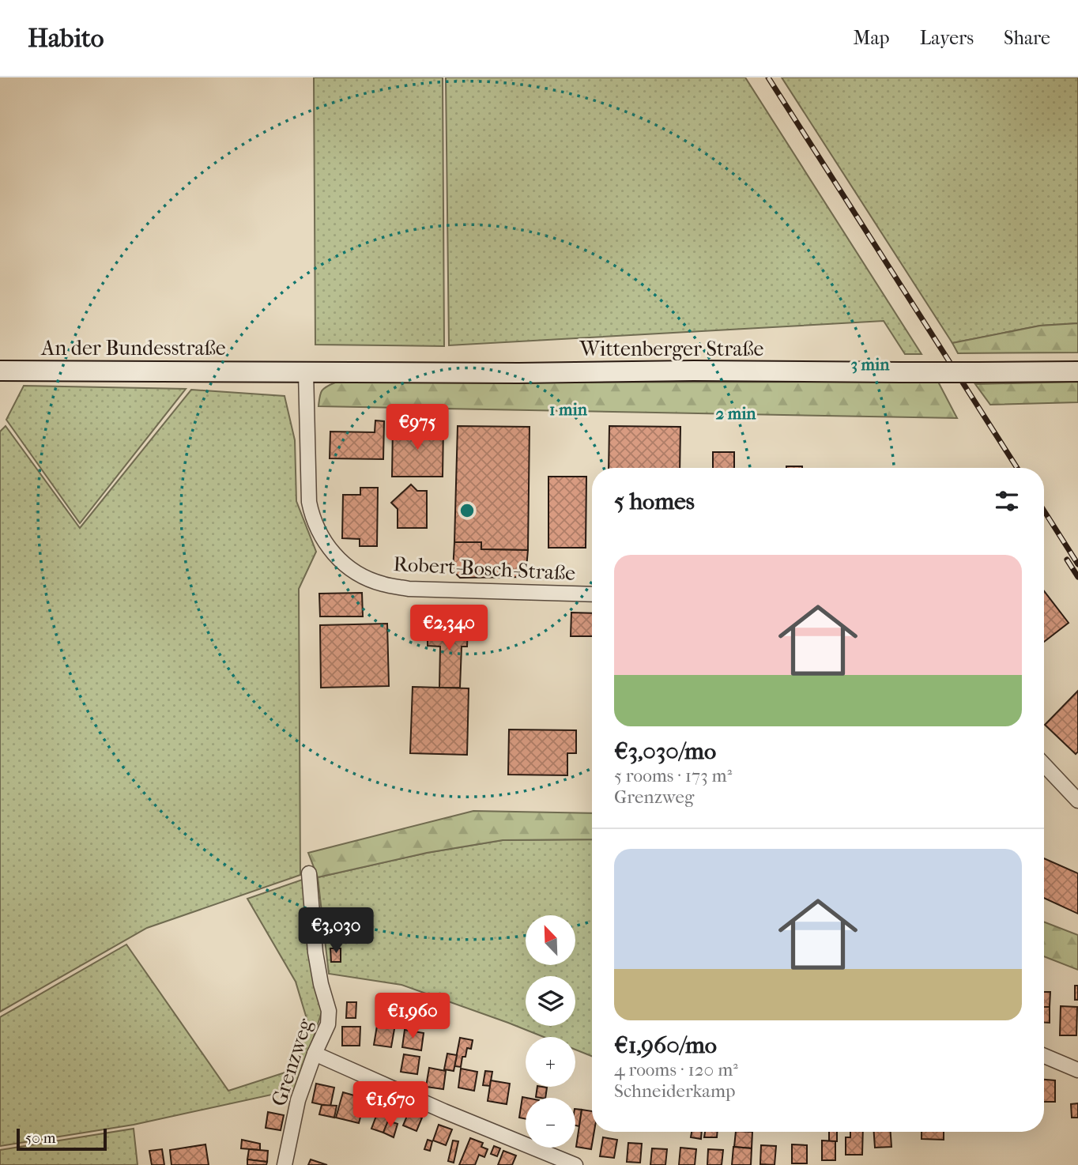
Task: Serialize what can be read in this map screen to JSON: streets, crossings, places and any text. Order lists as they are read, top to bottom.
{
  "streets": {
    "main road": ["An der Bundesstraße", "Wittenberger Straße"],
    "street": ["Robert-Bosch-Straße", "Grenzweg"]
  },
  "crossings": [
    ["An der Bundesstraße", "Wittenberger Straße"],
    ["Wittenberger Straße", "Robert-Bosch-Straße"]
  ],
  "scale_bar": "50 m",
  "north": "top left",
  "page": {
    "header": "Habito",
    "nav": ["Map", "Layers", "Share"],
    "price": [
      "€975",
      "€2,340",
      "€3,030",
      "€1,960",
      "€1,670"
    ],
    "heading": "5 homes",
    "list": [
      {
        "name": "€3,030/mo",
        "note": "5 rooms · 173 m² · Grenzweg"
      },
      {
        "name": "€1,960/mo",
        "note": "4 rooms · 120 m² · Schneiderkamp"
      }
    ],
    "map_buttons": ["+", "−"],
    "scale": "50 m"
  },
  "rings": ["3 min", "1 min", "2 min"]
}
